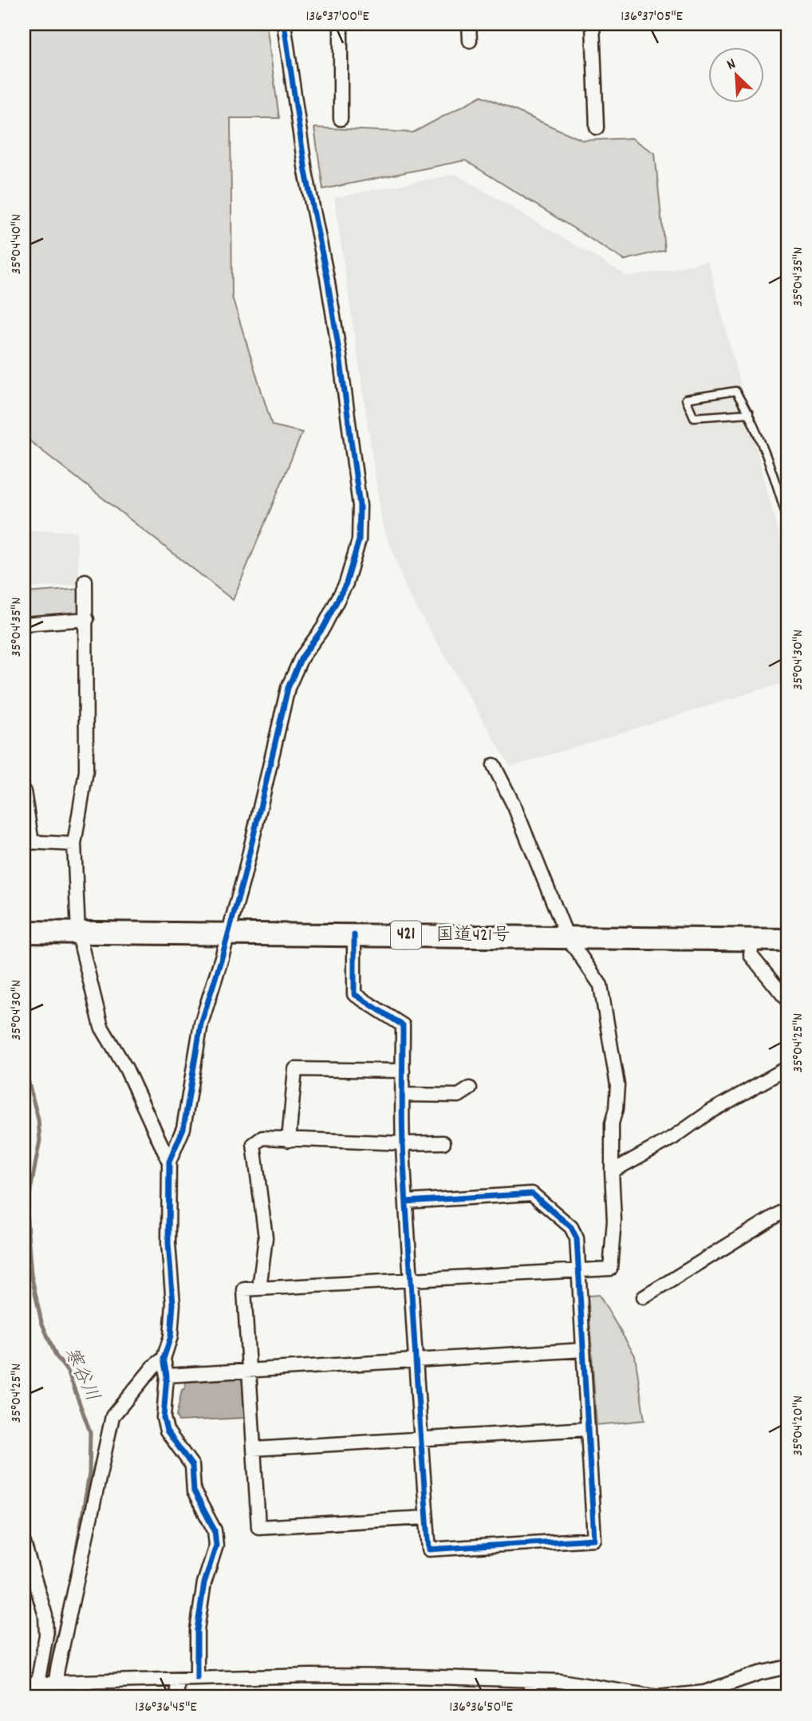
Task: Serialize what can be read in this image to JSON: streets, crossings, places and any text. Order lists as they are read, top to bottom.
{
  "streets": {
    "highway": ["421", "国道421号"]
  },
  "water": ["寒谷川"],
  "north": "top left",
  "coordinates": [
    "136°37'00\"E",
    "136°37'05\"E",
    "35°04'40\"N",
    "35°04'35\"N",
    "35°04'30\"N",
    "35°04'25\"N",
    "35°04'20\"N",
    "136°36'45\"E",
    "136°36'50\"E"
  ]
}
